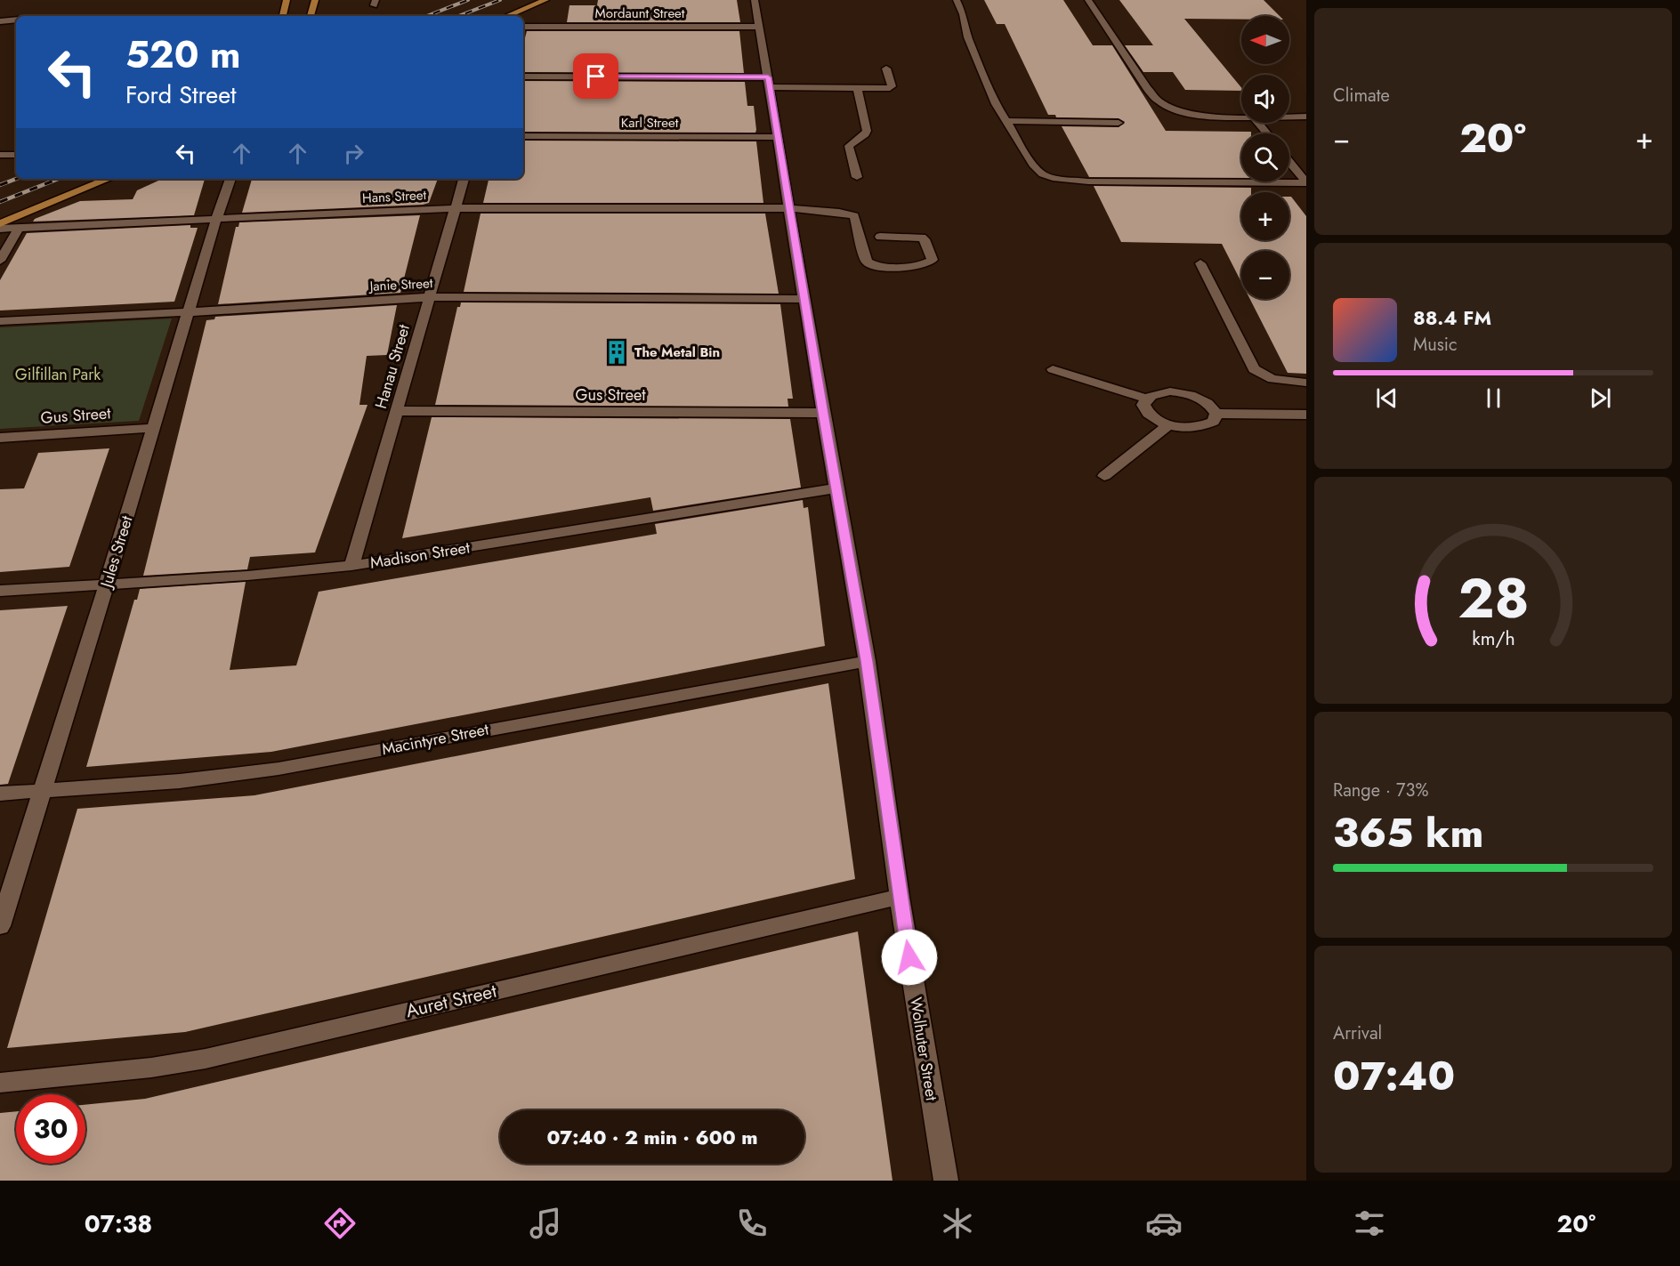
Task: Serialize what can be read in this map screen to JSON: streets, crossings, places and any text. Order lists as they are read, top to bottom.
{
  "streets": {
    "street": [
      "Mordaunt Street",
      "Karl Street",
      "Hans Street",
      "Janie Street",
      "Hanau Street",
      "Gus Street",
      "Jules Street",
      "Madison Street",
      "Macintyre Street",
      "Auret Street",
      "Wolhuter Street"
    ]
  },
  "crossings": [
    ["Mordaunt Street", "Wolhuter Street"],
    ["Karl Street", "Wolhuter Street"],
    ["Hans Street", "Hanau Street"],
    ["Hans Street", "Jules Street"],
    ["Hans Street", "Wolhuter Street"],
    ["Janie Street", "Hanau Street"],
    ["Janie Street", "Jules Street"],
    ["Janie Street", "Wolhuter Street"],
    ["Hanau Street", "Gus Street"],
    ["Hanau Street", "Madison Street"],
    ["Gus Street", "Jules Street"],
    ["Gus Street", "Wolhuter Street"],
    ["Jules Street", "Madison Street"],
    ["Jules Street", "Macintyre Street"],
    ["Madison Street", "Wolhuter Street"],
    ["Macintyre Street", "Wolhuter Street"],
    ["Auret Street", "Wolhuter Street"]
  ],
  "parks": ["Gilfillan Park"],
  "places": {
    "building": ["The Metal Bin"]
  },
  "north": "left",
  "page": {
    "tile": [
      "Climate",
      ["Range · 73%", "365 km"],
      ["Arrival", "07:40"]
    ],
    "map_buttons": ["+", "−"],
    "turn": ["520 m", "Ford Street"],
    "heat": ["−", "20°", "+"],
    "song": ["88.4 FM", "Music"],
    "limit": "30",
    "trip": "07:40 · 2 min · 600 m",
    "tabs": ["07:38", "20°"],
    "gauge": ["28", "km/h"]
  }
}
